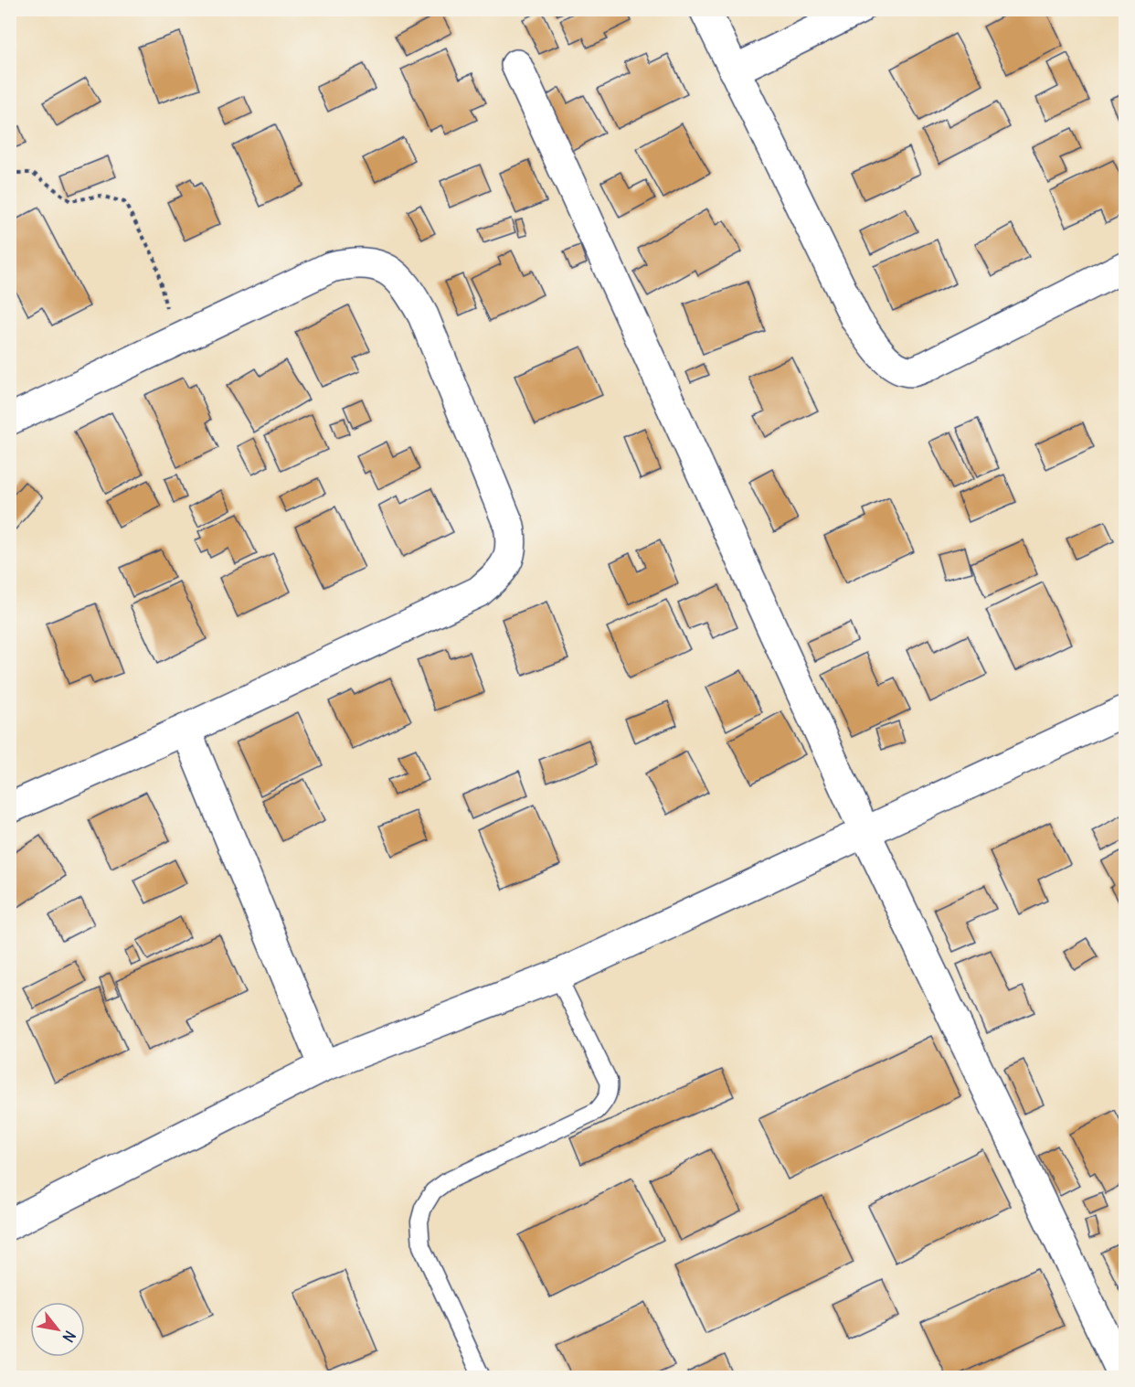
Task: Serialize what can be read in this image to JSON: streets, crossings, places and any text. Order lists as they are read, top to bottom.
{
  "north": "bottom right"
}
